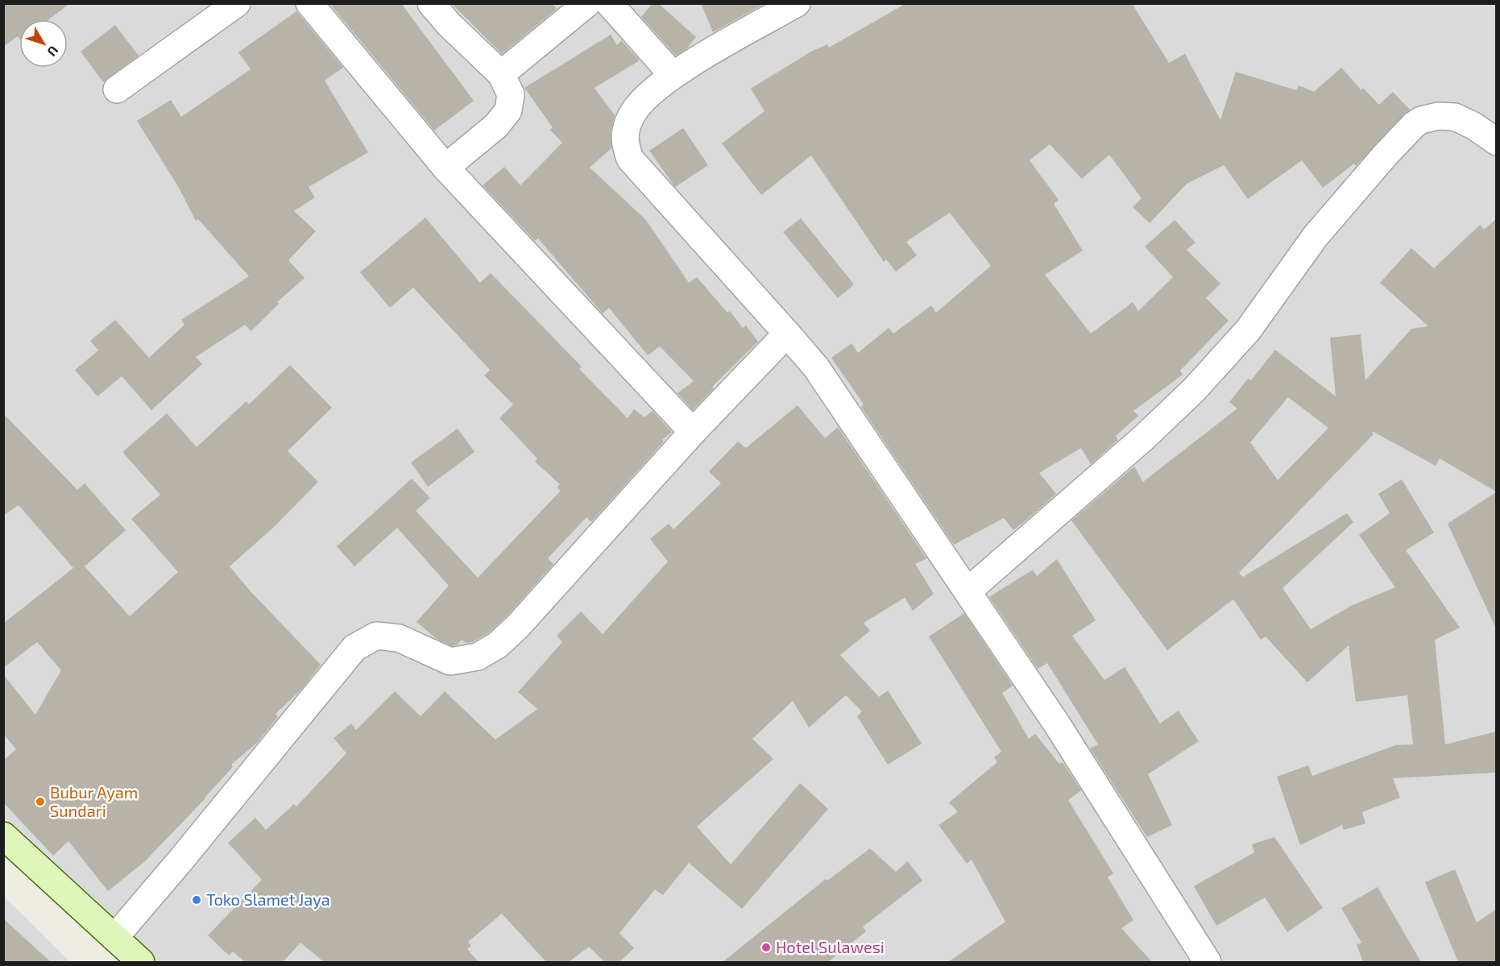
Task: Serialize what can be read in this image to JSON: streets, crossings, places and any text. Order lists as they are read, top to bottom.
{
  "places": ["Bubur Ayam Sundari", "Toko Slamet Jaya", "Hotel Sulawesi"],
  "north": "bottom right"
}
